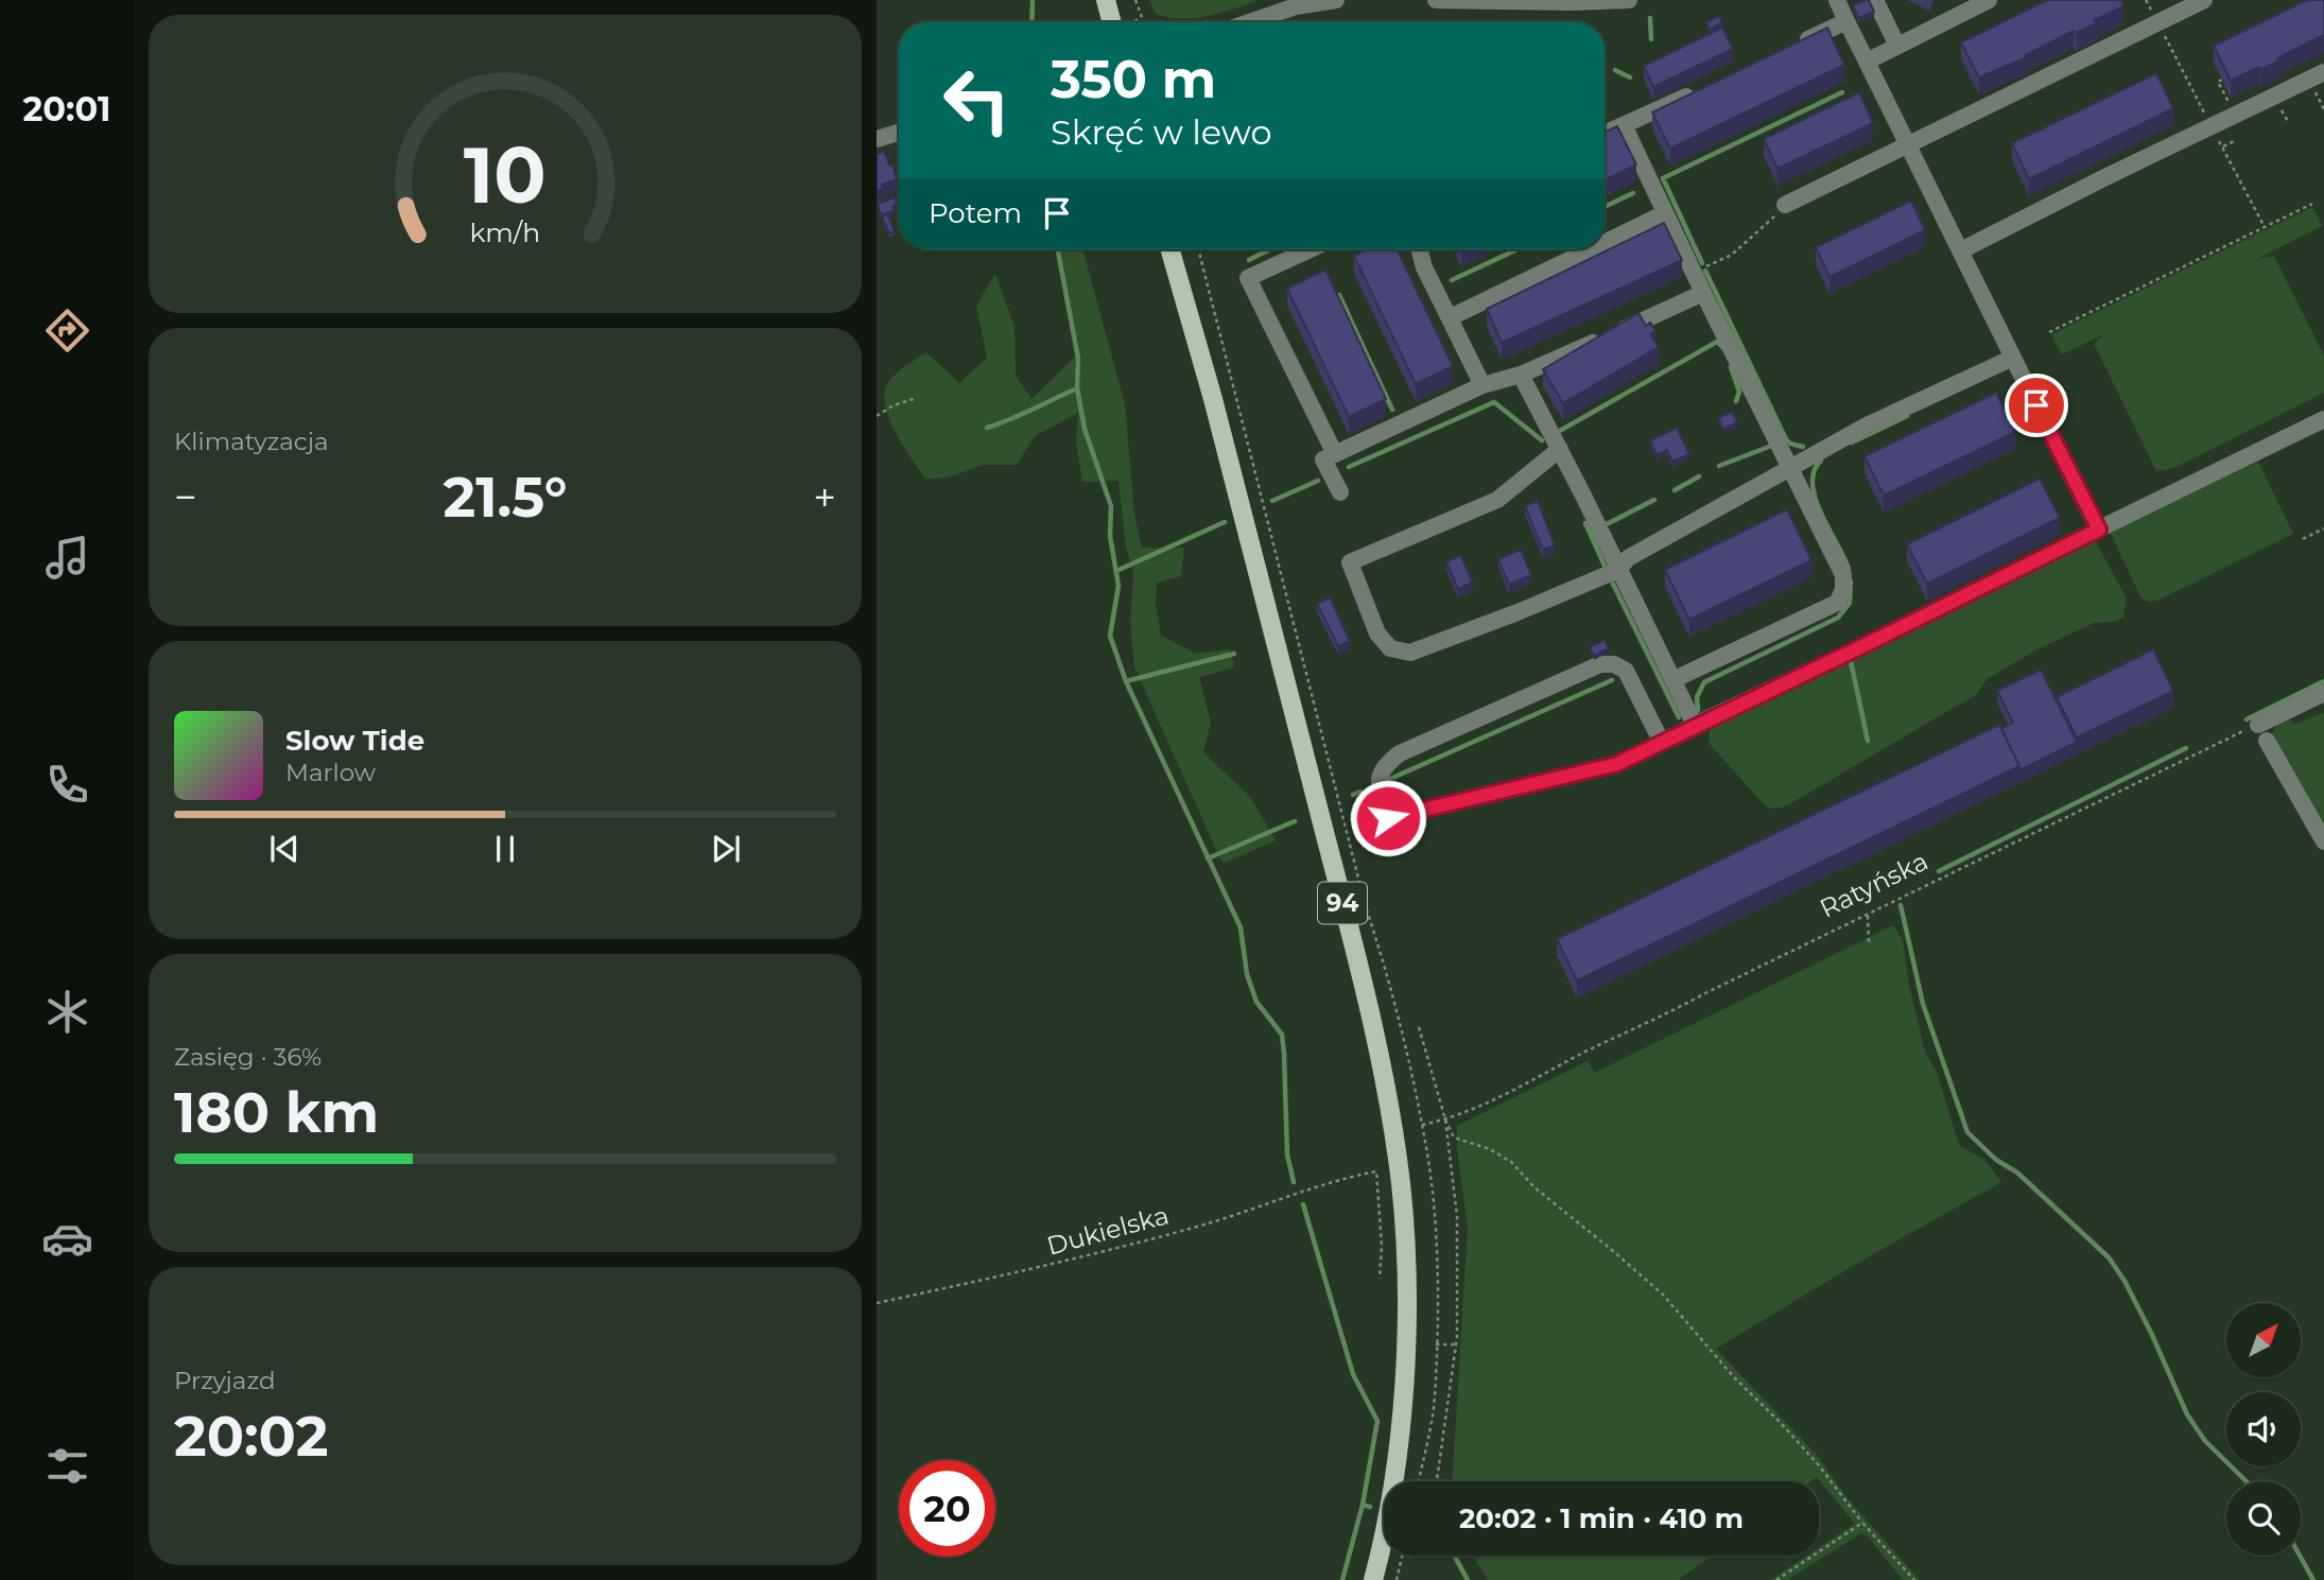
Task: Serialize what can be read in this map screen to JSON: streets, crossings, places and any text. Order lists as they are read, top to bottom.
{
  "streets": {
    "main road": ["94"],
    "path": ["Ratyńska", "Dukielska"]
  },
  "north": "top right",
  "page": {
    "tabs": "20:01",
    "turn": ["350 m", "Skręć w lewo"],
    "then": "Potem",
    "tile": [
      "Klimatyzacja",
      ["Zasięg · 36%", "180 km"],
      ["Przyjazd", "20:02"]
    ],
    "heat": ["−", "21.5°", "+"],
    "song": ["Slow Tide", "Marlow"],
    "limit": "20",
    "trip": "20:02 · 1 min · 410 m",
    "gauge": ["10", "km/h"]
  }
}
